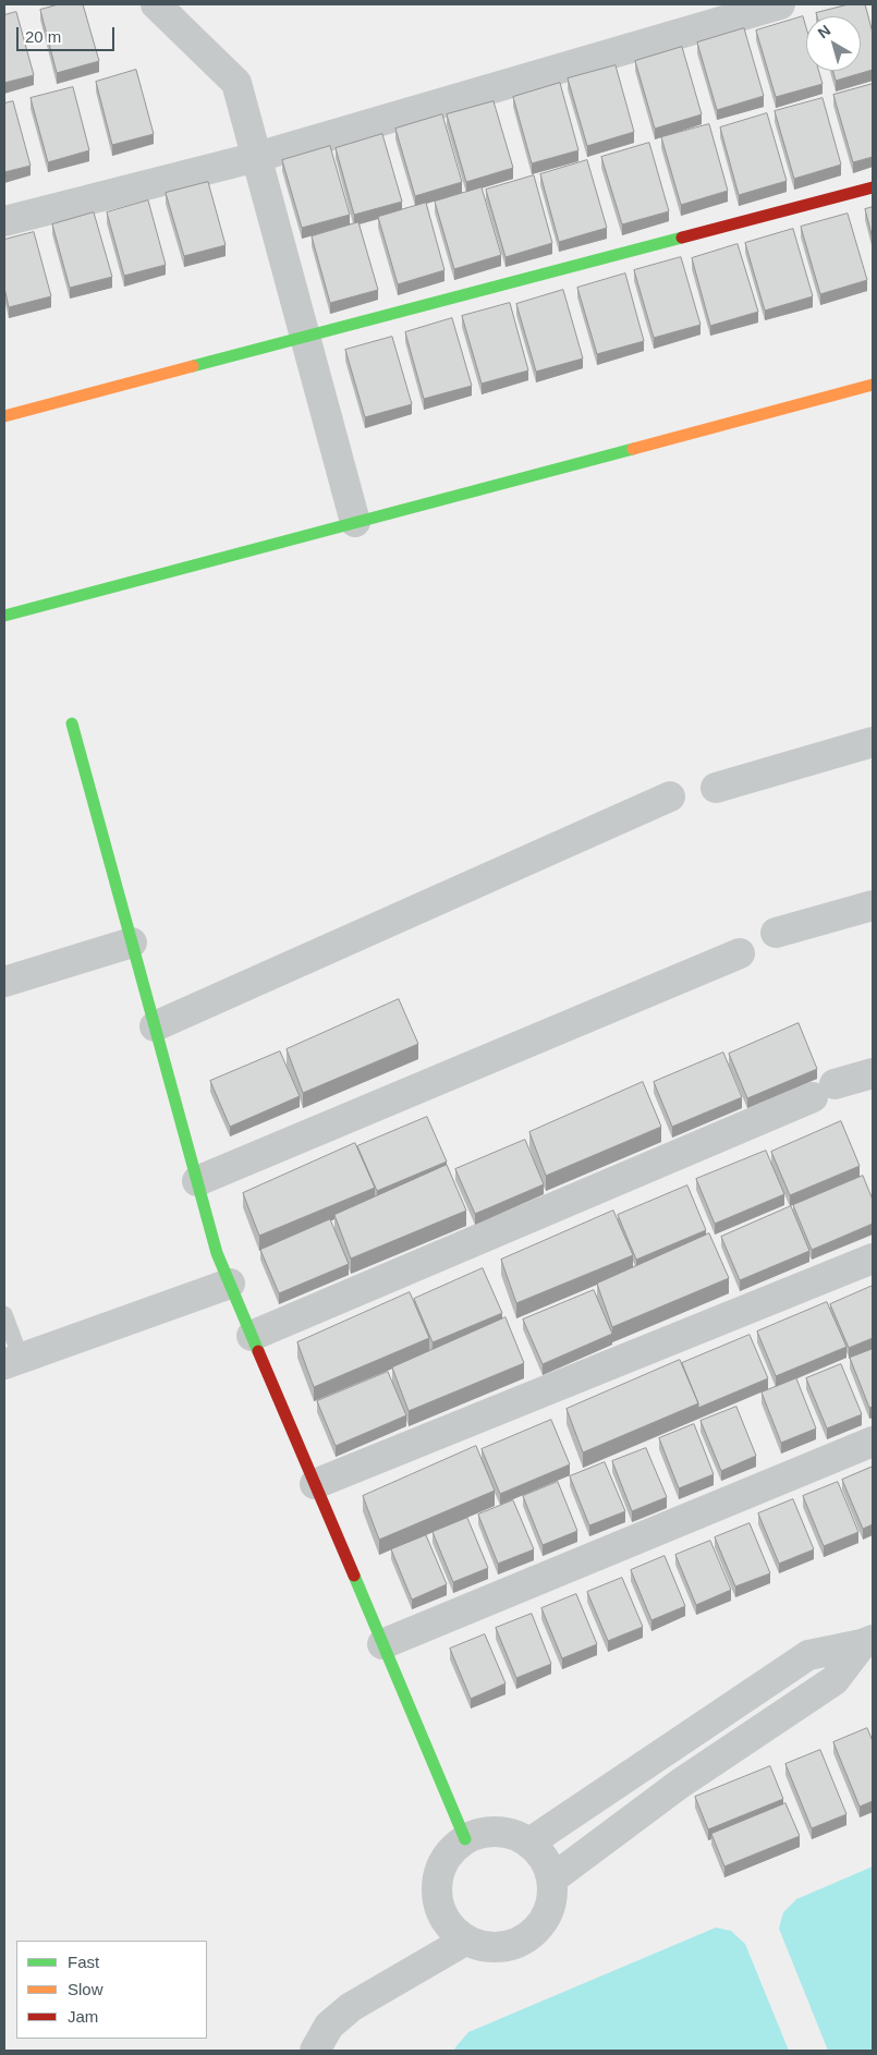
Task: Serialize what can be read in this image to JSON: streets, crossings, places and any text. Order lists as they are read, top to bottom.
{
  "legend": ["Fast", "Slow", "Jam"],
  "scale_bar": "20 m",
  "north": "top left"
}
